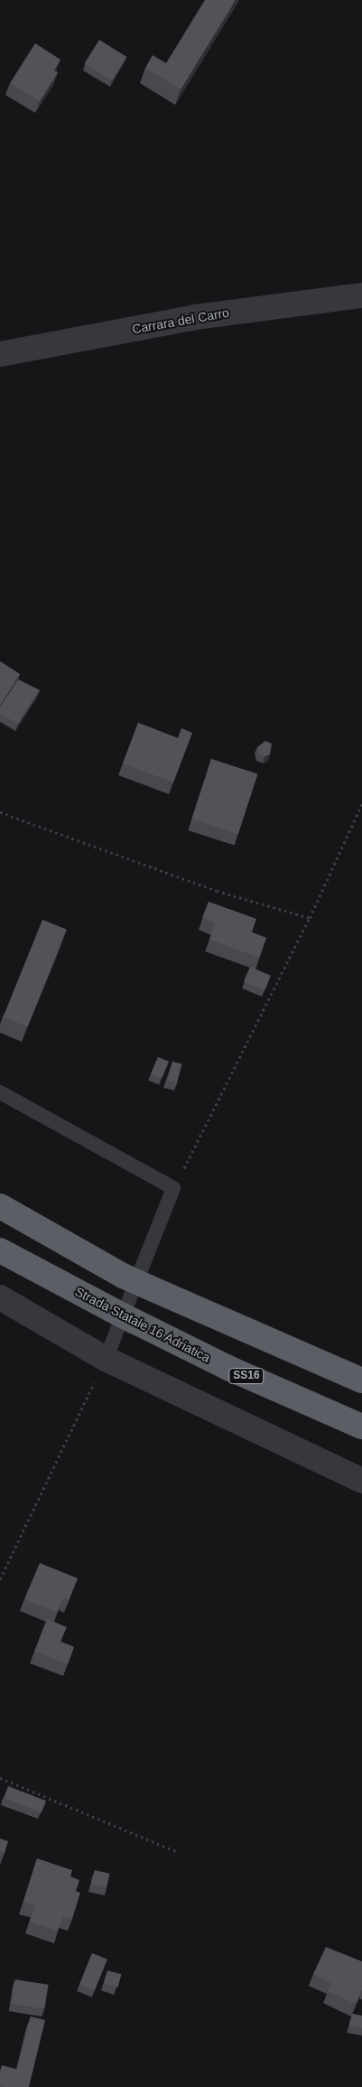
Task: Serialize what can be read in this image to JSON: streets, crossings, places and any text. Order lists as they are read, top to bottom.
{
  "streets": {
    "highway": ["Strada Statale 16 Adriatica", "SS16"],
    "street": ["Carrara del Carro"]
  }
}
